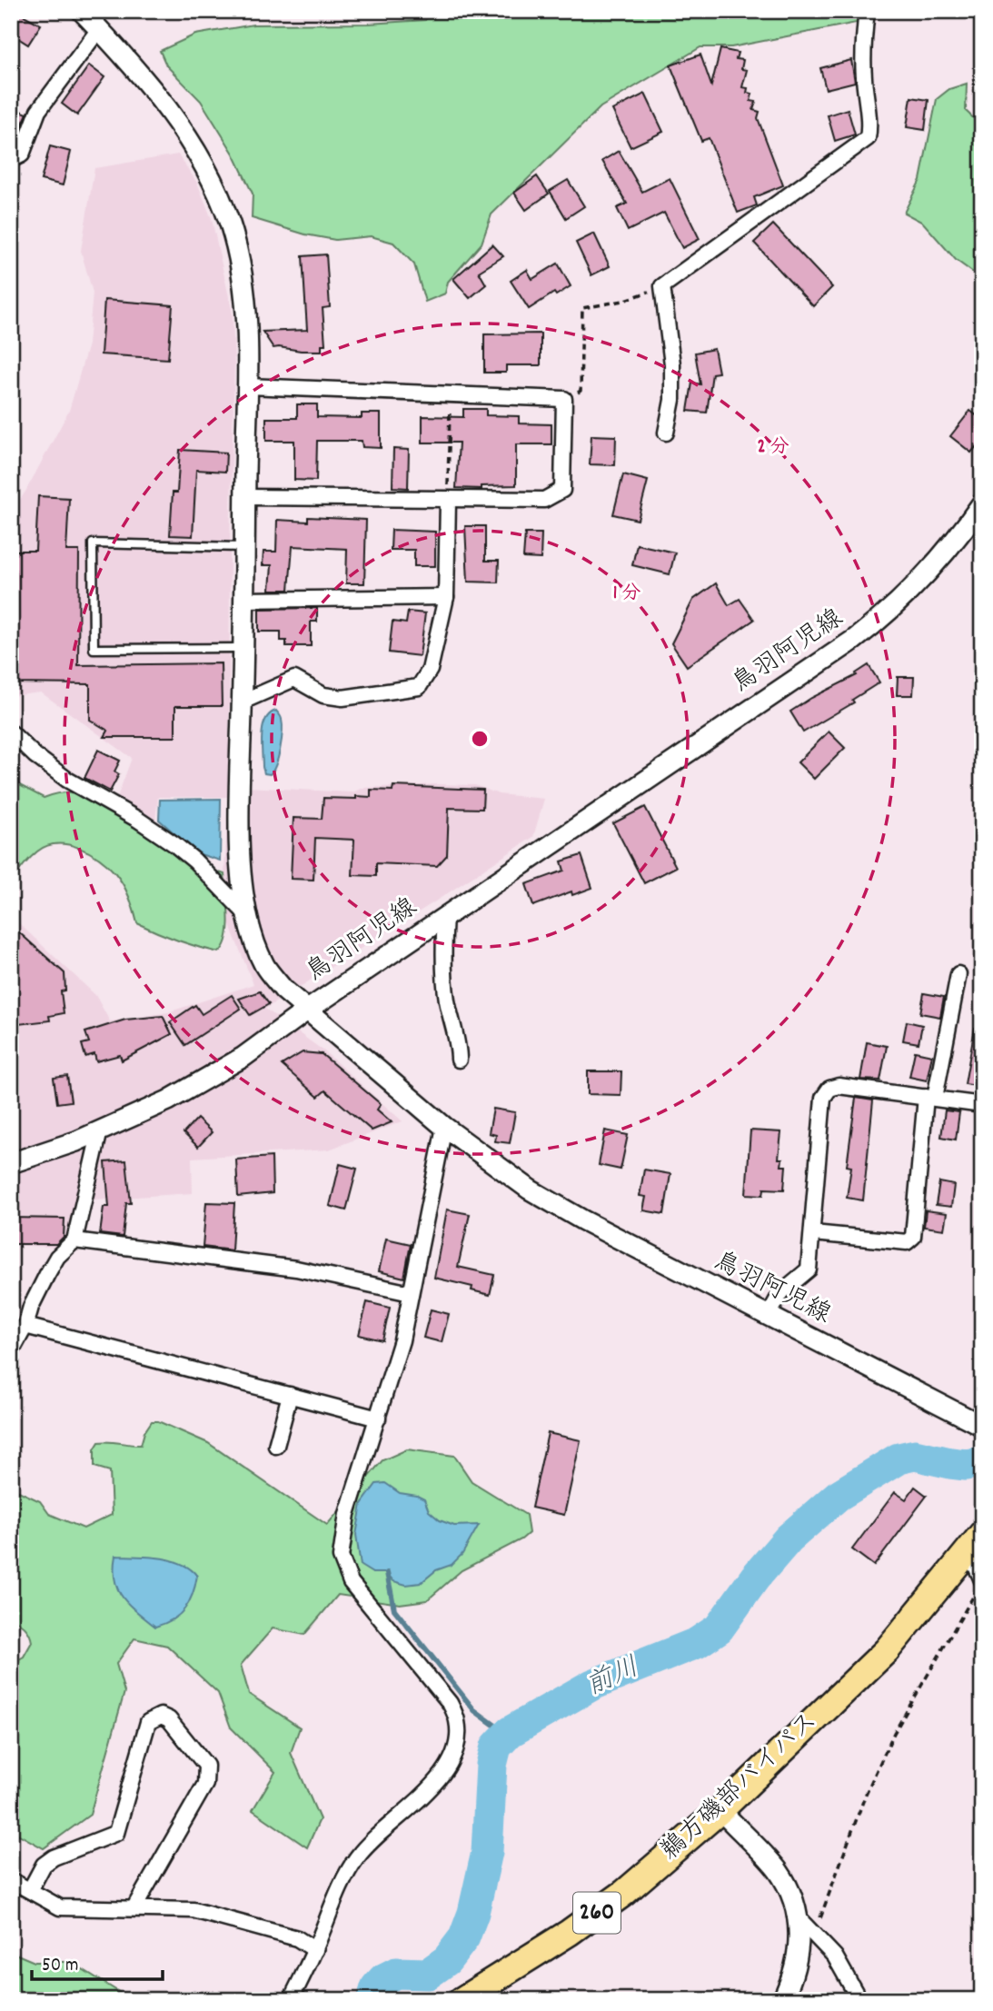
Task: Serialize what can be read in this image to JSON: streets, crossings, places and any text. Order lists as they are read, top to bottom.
{
  "streets": {
    "highway": ["鵜方磯部バイパス", "260"],
    "main road": ["鳥羽阿児線"]
  },
  "water": ["前川"],
  "scale_bar": "50 m",
  "rings": ["2 分", "1 分"]
}
